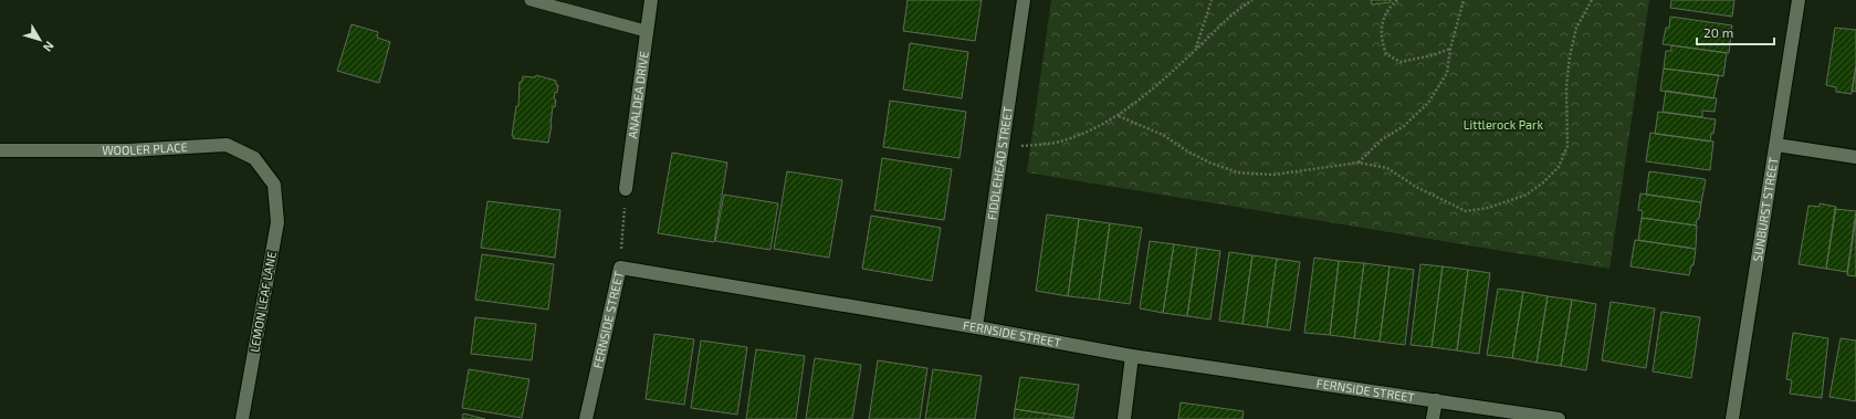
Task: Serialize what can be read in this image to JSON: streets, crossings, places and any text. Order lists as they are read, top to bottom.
{
  "streets": {
    "street": [
      "ANALDEA DRIVE",
      "WOOLER PLACE",
      "FIDDLEHEAD STREET",
      "SUNBURST STREET",
      "LEMON LEAF LANE",
      "FERNSIDE STREET"
    ]
  },
  "crossings": [
    ["WOOLER PLACE", "LEMON LEAF LANE"],
    ["FIDDLEHEAD STREET", "FERNSIDE STREET"]
  ],
  "parks": ["Littlerock Park"],
  "scale_bar": "20 m",
  "north": "bottom right"
}
